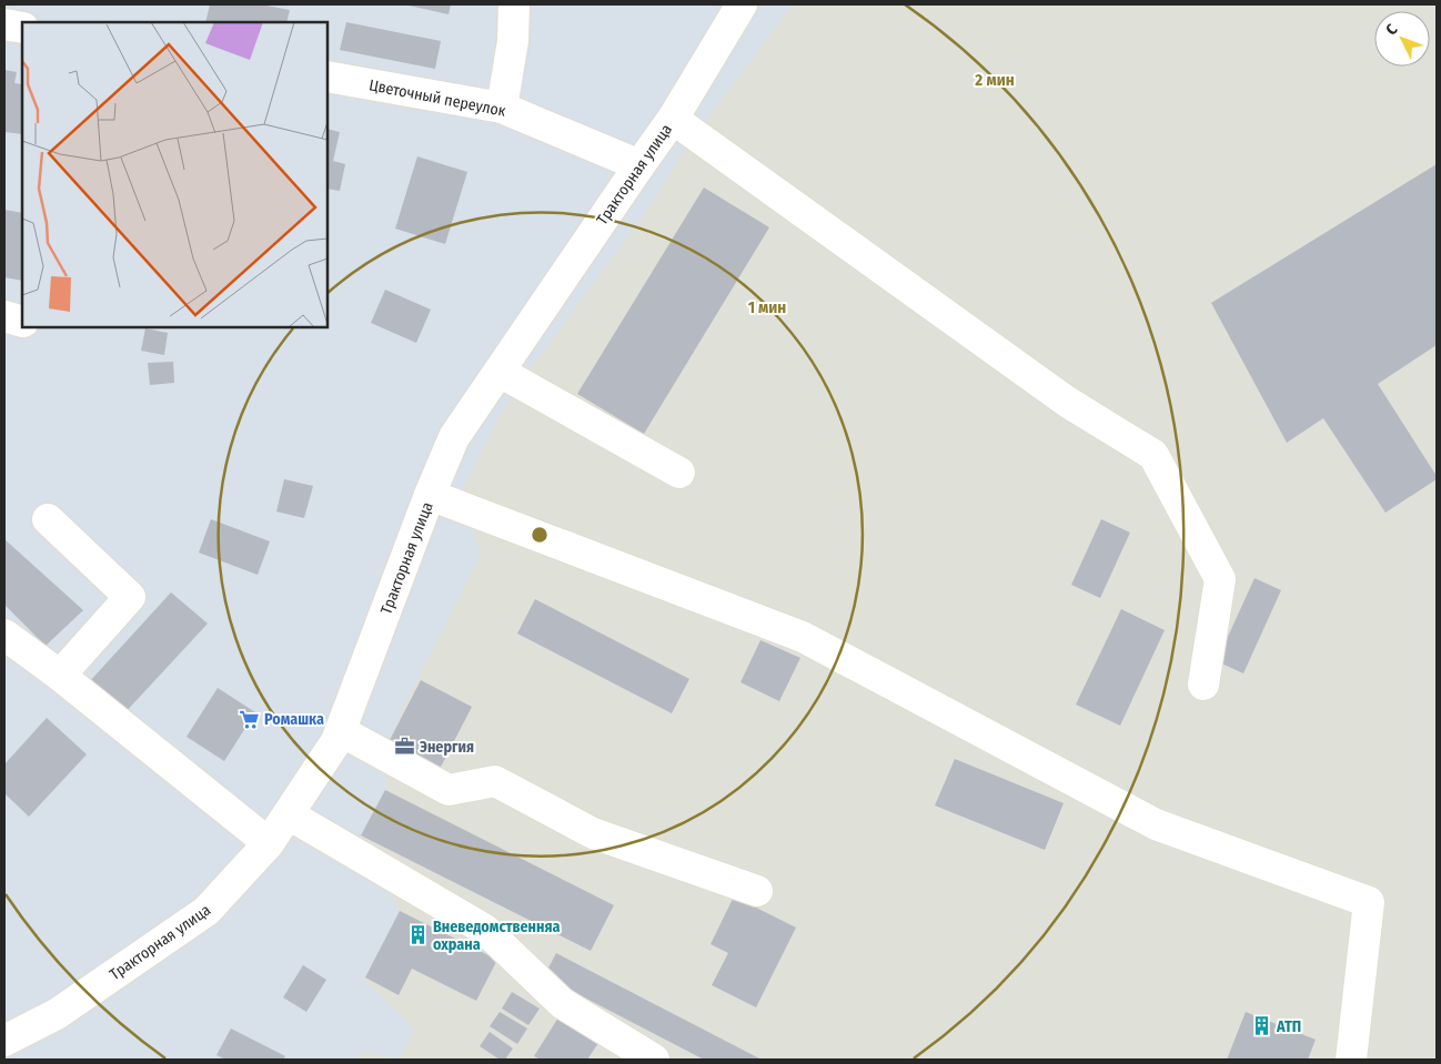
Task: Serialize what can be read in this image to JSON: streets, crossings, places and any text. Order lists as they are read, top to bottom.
{
  "streets": {
    "street": ["Цветочный переулок", "Тракторная улица"]
  },
  "crossings": [
    ["Цветочный переулок", "Тракторная улица"]
  ],
  "places": {
    "supermarket": ["Ромашка"],
    "office": ["Энергия"],
    "building": ["Вневедомственняа охрана", "АТП"]
  },
  "north": "top left",
  "rings": ["2 мин", "1 мин"]
}
